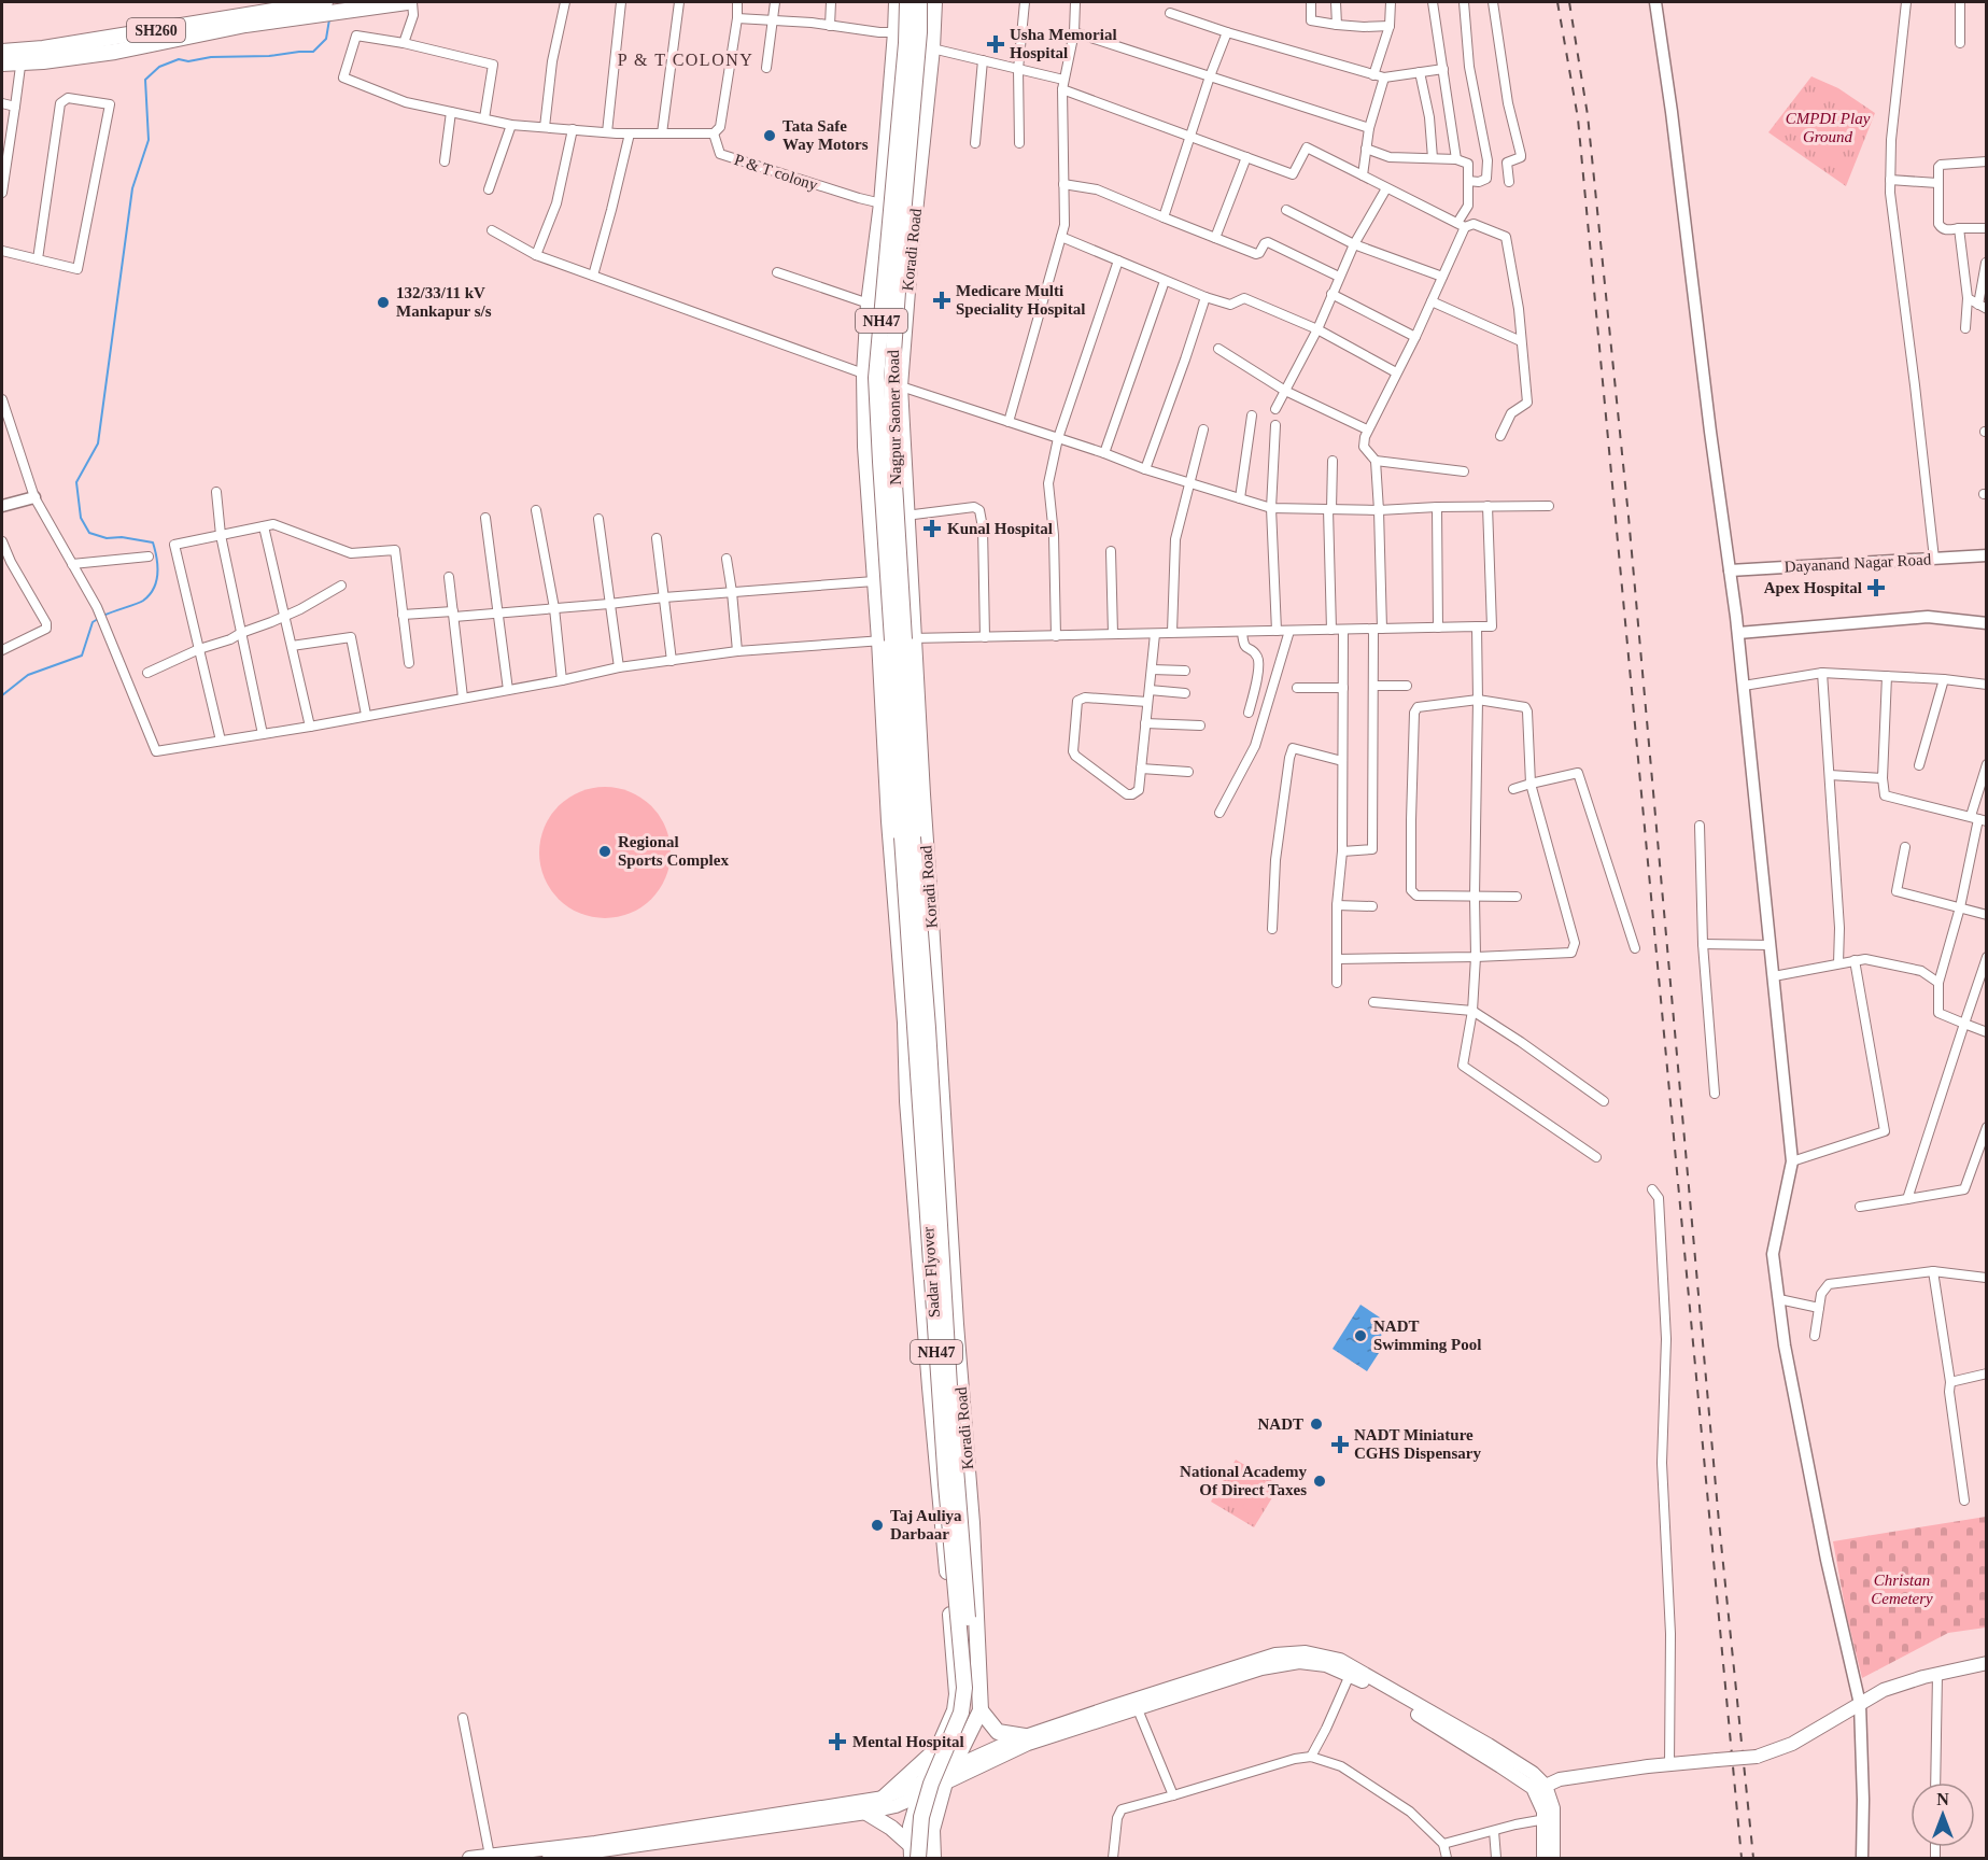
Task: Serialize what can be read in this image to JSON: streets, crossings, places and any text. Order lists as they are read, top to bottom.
{
  "streets": {
    "main road": [
      "SH260",
      "Koradi Road",
      "NH47",
      "Nagpur Saoner Road",
      "Sadar Flyover"
    ],
    "street": ["P & T colony", "Dayanand Nagar Road"]
  },
  "crossings": [
    ["Koradi Road", "NH47"],
    ["Koradi Road", "Nagpur Saoner Road"],
    ["Koradi Road", "Sadar Flyover"],
    ["Nagpur Saoner Road", "Sadar Flyover"]
  ],
  "districts": ["P & T COLONY"],
  "parks": ["CMPDI Play Ground", "Christan Cemetery"],
  "places": {
    "health": [
      "Usha Memorial Hospital",
      "Medicare Multi Speciality Hospital",
      "Kunal Hospital",
      "Apex Hospital",
      "NADT Miniature CGHS Dispensary",
      "Mental Hospital"
    ],
    "other": [
      "Tata Safe Way Motors",
      "132/33/11 kV Mankapur s/s",
      "Regional Sports Complex",
      "NADT Swimming Pool",
      "NADT",
      "National Academy Of Direct Taxes",
      "Taj Auliya Darbaar"
    ]
  },
  "north": "top"
}
